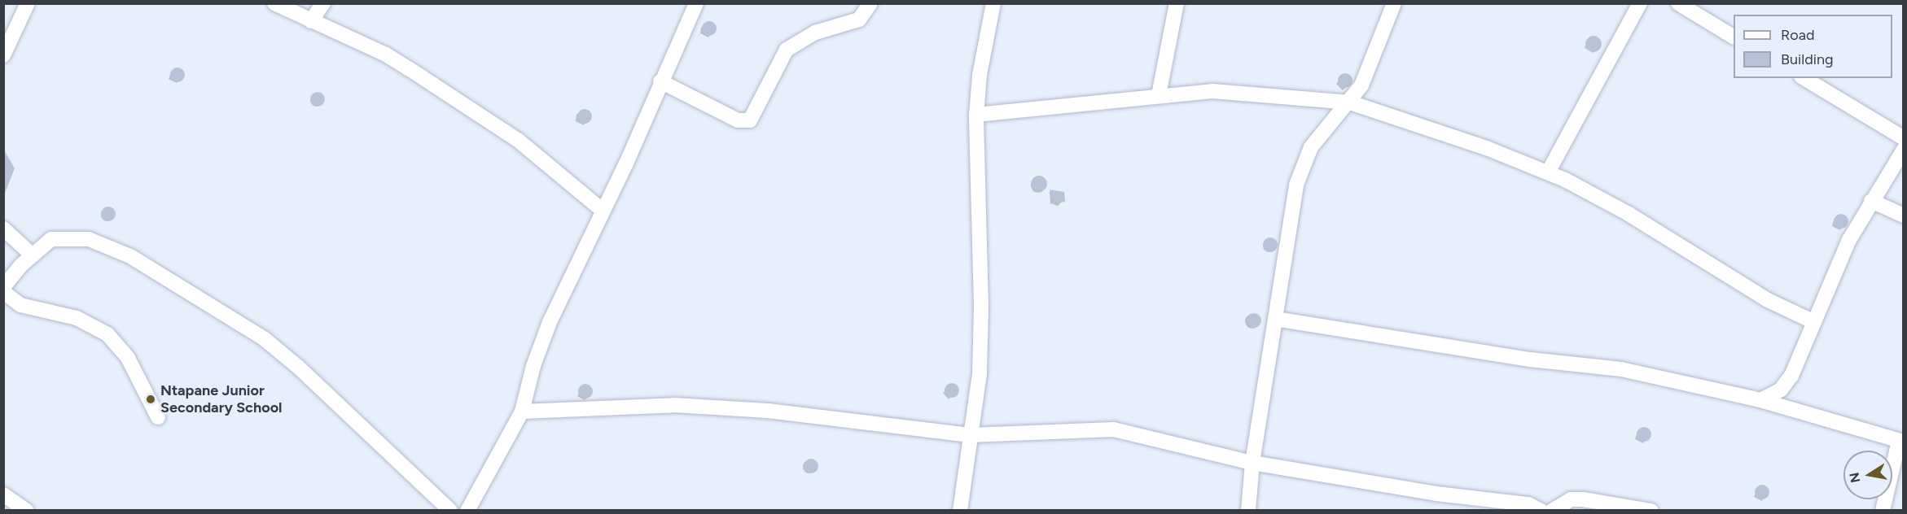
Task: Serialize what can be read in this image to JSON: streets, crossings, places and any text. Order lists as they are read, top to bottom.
{
  "places": ["Ntapane Junior Secondary School"],
  "legend": ["Road", "Building"],
  "north": "left"
}
